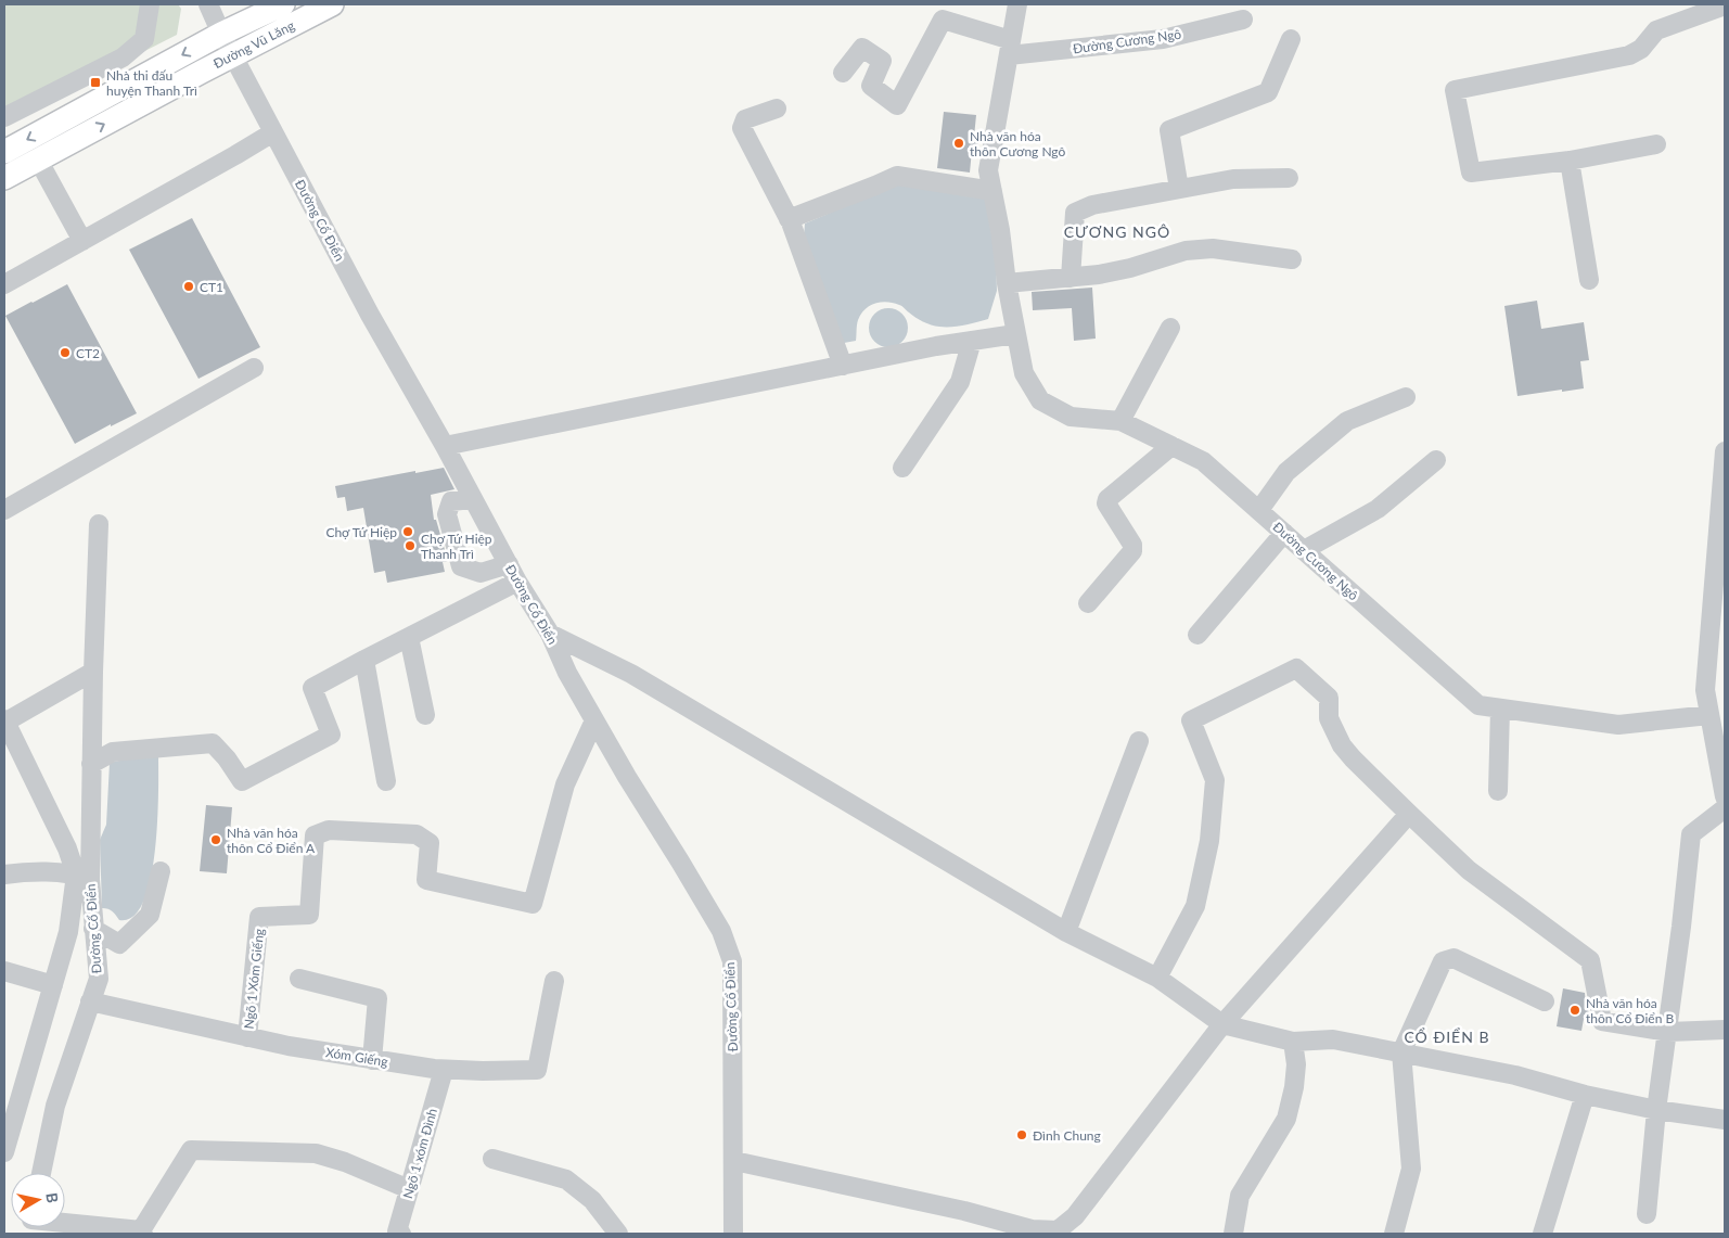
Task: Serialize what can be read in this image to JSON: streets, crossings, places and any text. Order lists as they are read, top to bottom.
{
  "streets": {
    "main road": ["Đường Vũ Lăng"],
    "street": [
      "Đường Cương Ngô",
      "Đường Cổ Điển",
      "Ngõ 1 Xóm Giếng",
      "Xóm Giếng",
      "Ngõ 1 xóm Đình"
    ]
  },
  "crossings": [
    ["Đường Vũ Lăng", "Đường Cổ Điển"],
    ["Đường Cổ Điển", "Ngõ 1 Xóm Giếng"],
    ["Đường Cổ Điển", "Xóm Giếng"],
    ["Ngõ 1 Xóm Giếng", "Xóm Giếng"],
    ["Xóm Giếng", "Ngõ 1 xóm Đình"]
  ],
  "districts": ["CƯƠNG NGÔ", "CỔ ĐIỂN B"],
  "places": {
    "transit": ["Nhà thi đấu huyện Thanh Trì"],
    "other": [
      "Nhà văn hóa thôn Cương Ngô",
      "CT1",
      "CT2",
      "Chợ Tứ Hiệp",
      "Chợ Tứ Hiệp Thanh Trì",
      "Nhà văn hóa thôn Cổ Điển A",
      "Nhà văn hóa thôn Cổ Điển B",
      "Đình Chung"
    ]
  },
  "north": "right"
}
